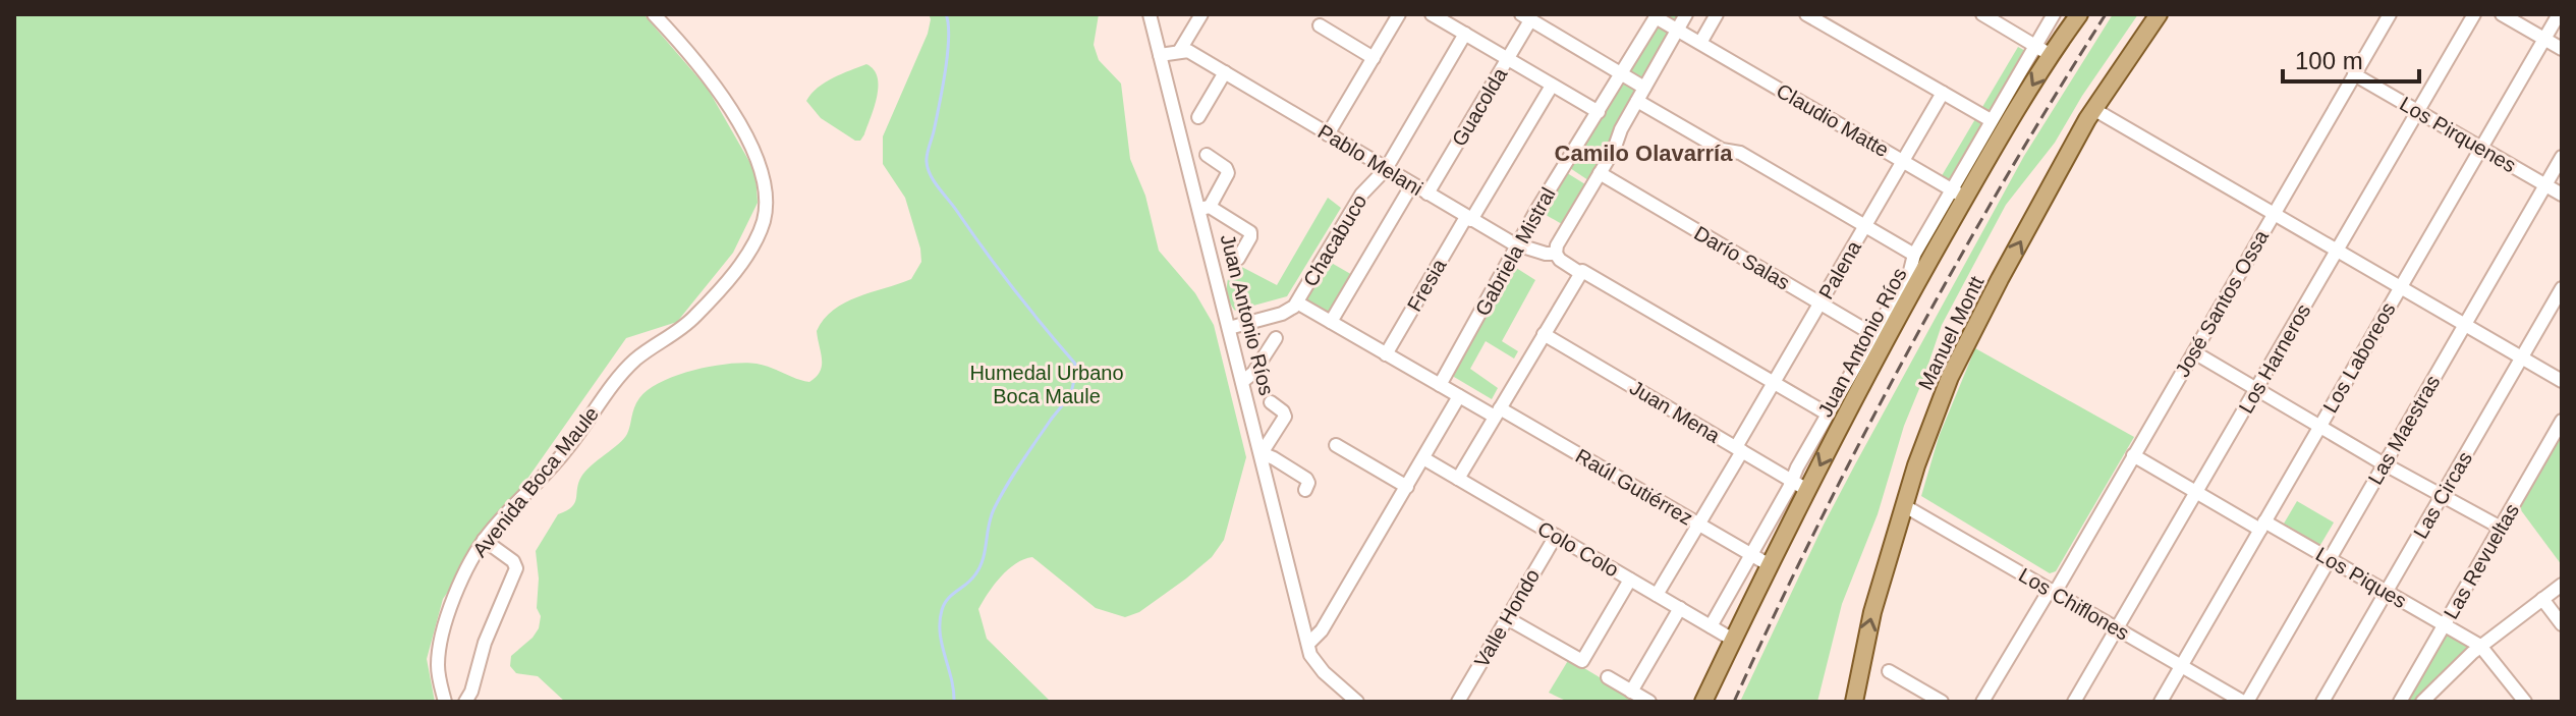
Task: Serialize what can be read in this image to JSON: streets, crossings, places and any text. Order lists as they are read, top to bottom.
{
  "streets": {
    "main road": ["Juan Antonio Ríos", "Manuel Montt"],
    "street": [
      "Guacolda",
      "Claudio Matte",
      "Los Pirquenes",
      "Pablo Melani",
      "Chacabuco",
      "Gabriela Mistral",
      "Darío Salas",
      "Palena",
      "Fresia",
      "José Santos Ossa",
      "Los Laboreos",
      "Los Harneros",
      "Juan Mena",
      "Las Maestras",
      "Avenida Boca Maule",
      "Raúl Gutiérrez",
      "Las Circas",
      "Colo Colo",
      "Las Revueltas",
      "Los Piques",
      "Los Chiflones",
      "Valle Hondo"
    ]
  },
  "crossings": [
    ["Guacolda", "Pablo Melani"],
    ["Claudio Matte", "Gabriela Mistral"],
    ["Claudio Matte", "Palena"],
    ["Claudio Matte", "Juan Antonio Ríos"],
    ["Los Pirquenes", "José Santos Ossa"],
    ["Los Pirquenes", "Los Laboreos"],
    ["Los Pirquenes", "Los Harneros"],
    ["Los Pirquenes", "Las Maestras"],
    ["Pablo Melani", "Chacabuco"],
    ["Pablo Melani", "Gabriela Mistral"],
    ["Pablo Melani", "Palena"],
    ["Pablo Melani", "Fresia"],
    ["Chacabuco", "Juan Antonio Ríos"],
    ["Chacabuco", "Raúl Gutiérrez"],
    ["Gabriela Mistral", "Darío Salas"],
    ["Gabriela Mistral", "Raúl Gutiérrez"],
    ["Darío Salas", "Palena"],
    ["Darío Salas", "Juan Antonio Ríos"],
    ["Palena", "Juan Mena"],
    ["Palena", "Raúl Gutiérrez"],
    ["Palena", "Colo Colo"],
    ["Fresia", "Raúl Gutiérrez"],
    ["José Santos Ossa", "Los Piques"],
    ["José Santos Ossa", "Los Chiflones"],
    ["Juan Antonio Ríos", "Juan Mena"],
    ["Juan Antonio Ríos", "Raúl Gutiérrez"],
    ["Juan Antonio Ríos", "Colo Colo"],
    ["Manuel Montt", "Los Chiflones"],
    ["Los Laboreos", "Los Piques"],
    ["Los Laboreos", "Los Chiflones"],
    ["Los Harneros", "Los Piques"],
    ["Los Harneros", "Los Chiflones"],
    ["Las Maestras", "Los Piques"],
    ["Las Maestras", "Los Chiflones"],
    ["Las Circas", "Los Piques"],
    ["Colo Colo", "Valle Hondo"],
    ["Las Revueltas", "Los Piques"]
  ],
  "one_way": ["Manuel Montt"],
  "districts": ["Camilo Olavarría"],
  "parks": ["Humedal Urbano Boca Maule"],
  "scale_bar": "100 m"
}
